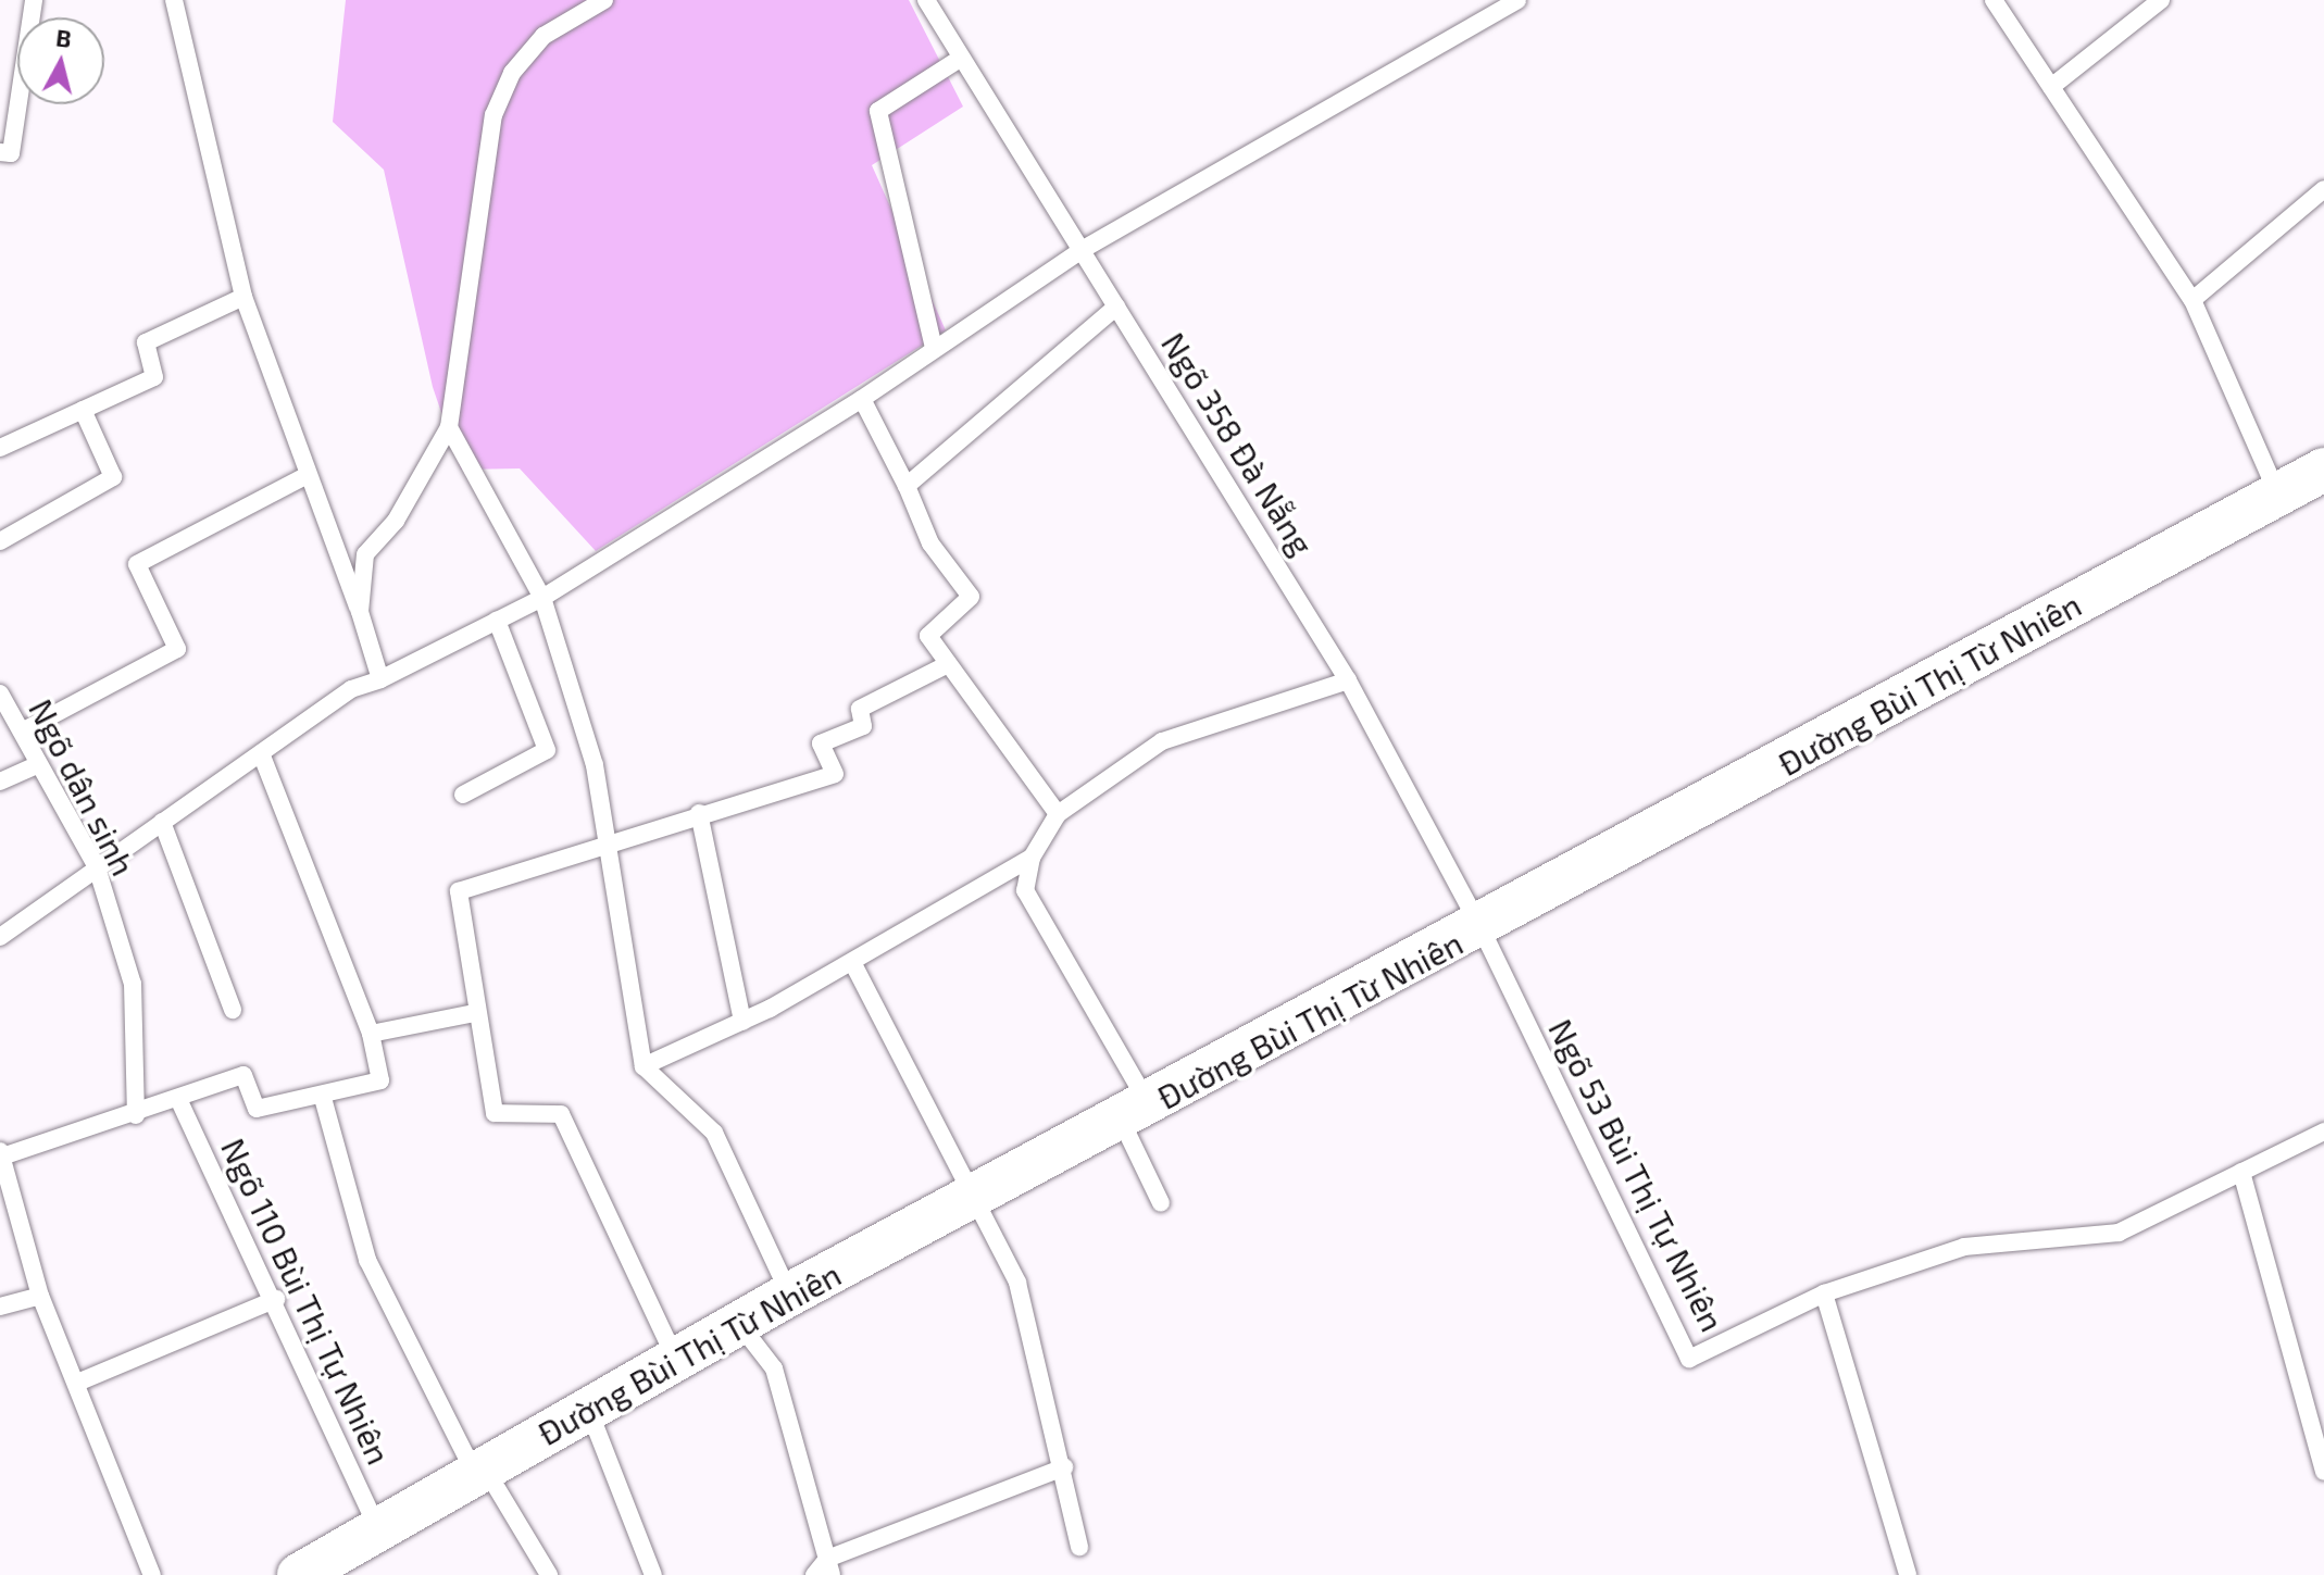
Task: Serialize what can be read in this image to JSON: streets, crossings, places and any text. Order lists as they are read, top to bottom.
{
  "streets": {
    "street": ["Đường Bùi Thị Từ Nhiên"],
    "lane": [
      "Ngõ 358 Đà Nẵng",
      "Ngõ dân sinh",
      "Ngõ 53 Bùi Thị Tự Nhiên",
      "Ngõ 110 Bùi Thị Tự Nhiên"
    ]
  },
  "crossings": [
    ["Ngõ 358 Đà Nẵng", "Đường Bùi Thị Từ Nhiên"],
    ["Ngõ 358 Đà Nẵng", "Ngõ 53 Bùi Thị Tự Nhiên"],
    ["Đường Bùi Thị Từ Nhiên", "Ngõ 53 Bùi Thị Tự Nhiên"],
    ["Đường Bùi Thị Từ Nhiên", "Ngõ 110 Bùi Thị Tự Nhiên"]
  ],
  "north": "top"
}
